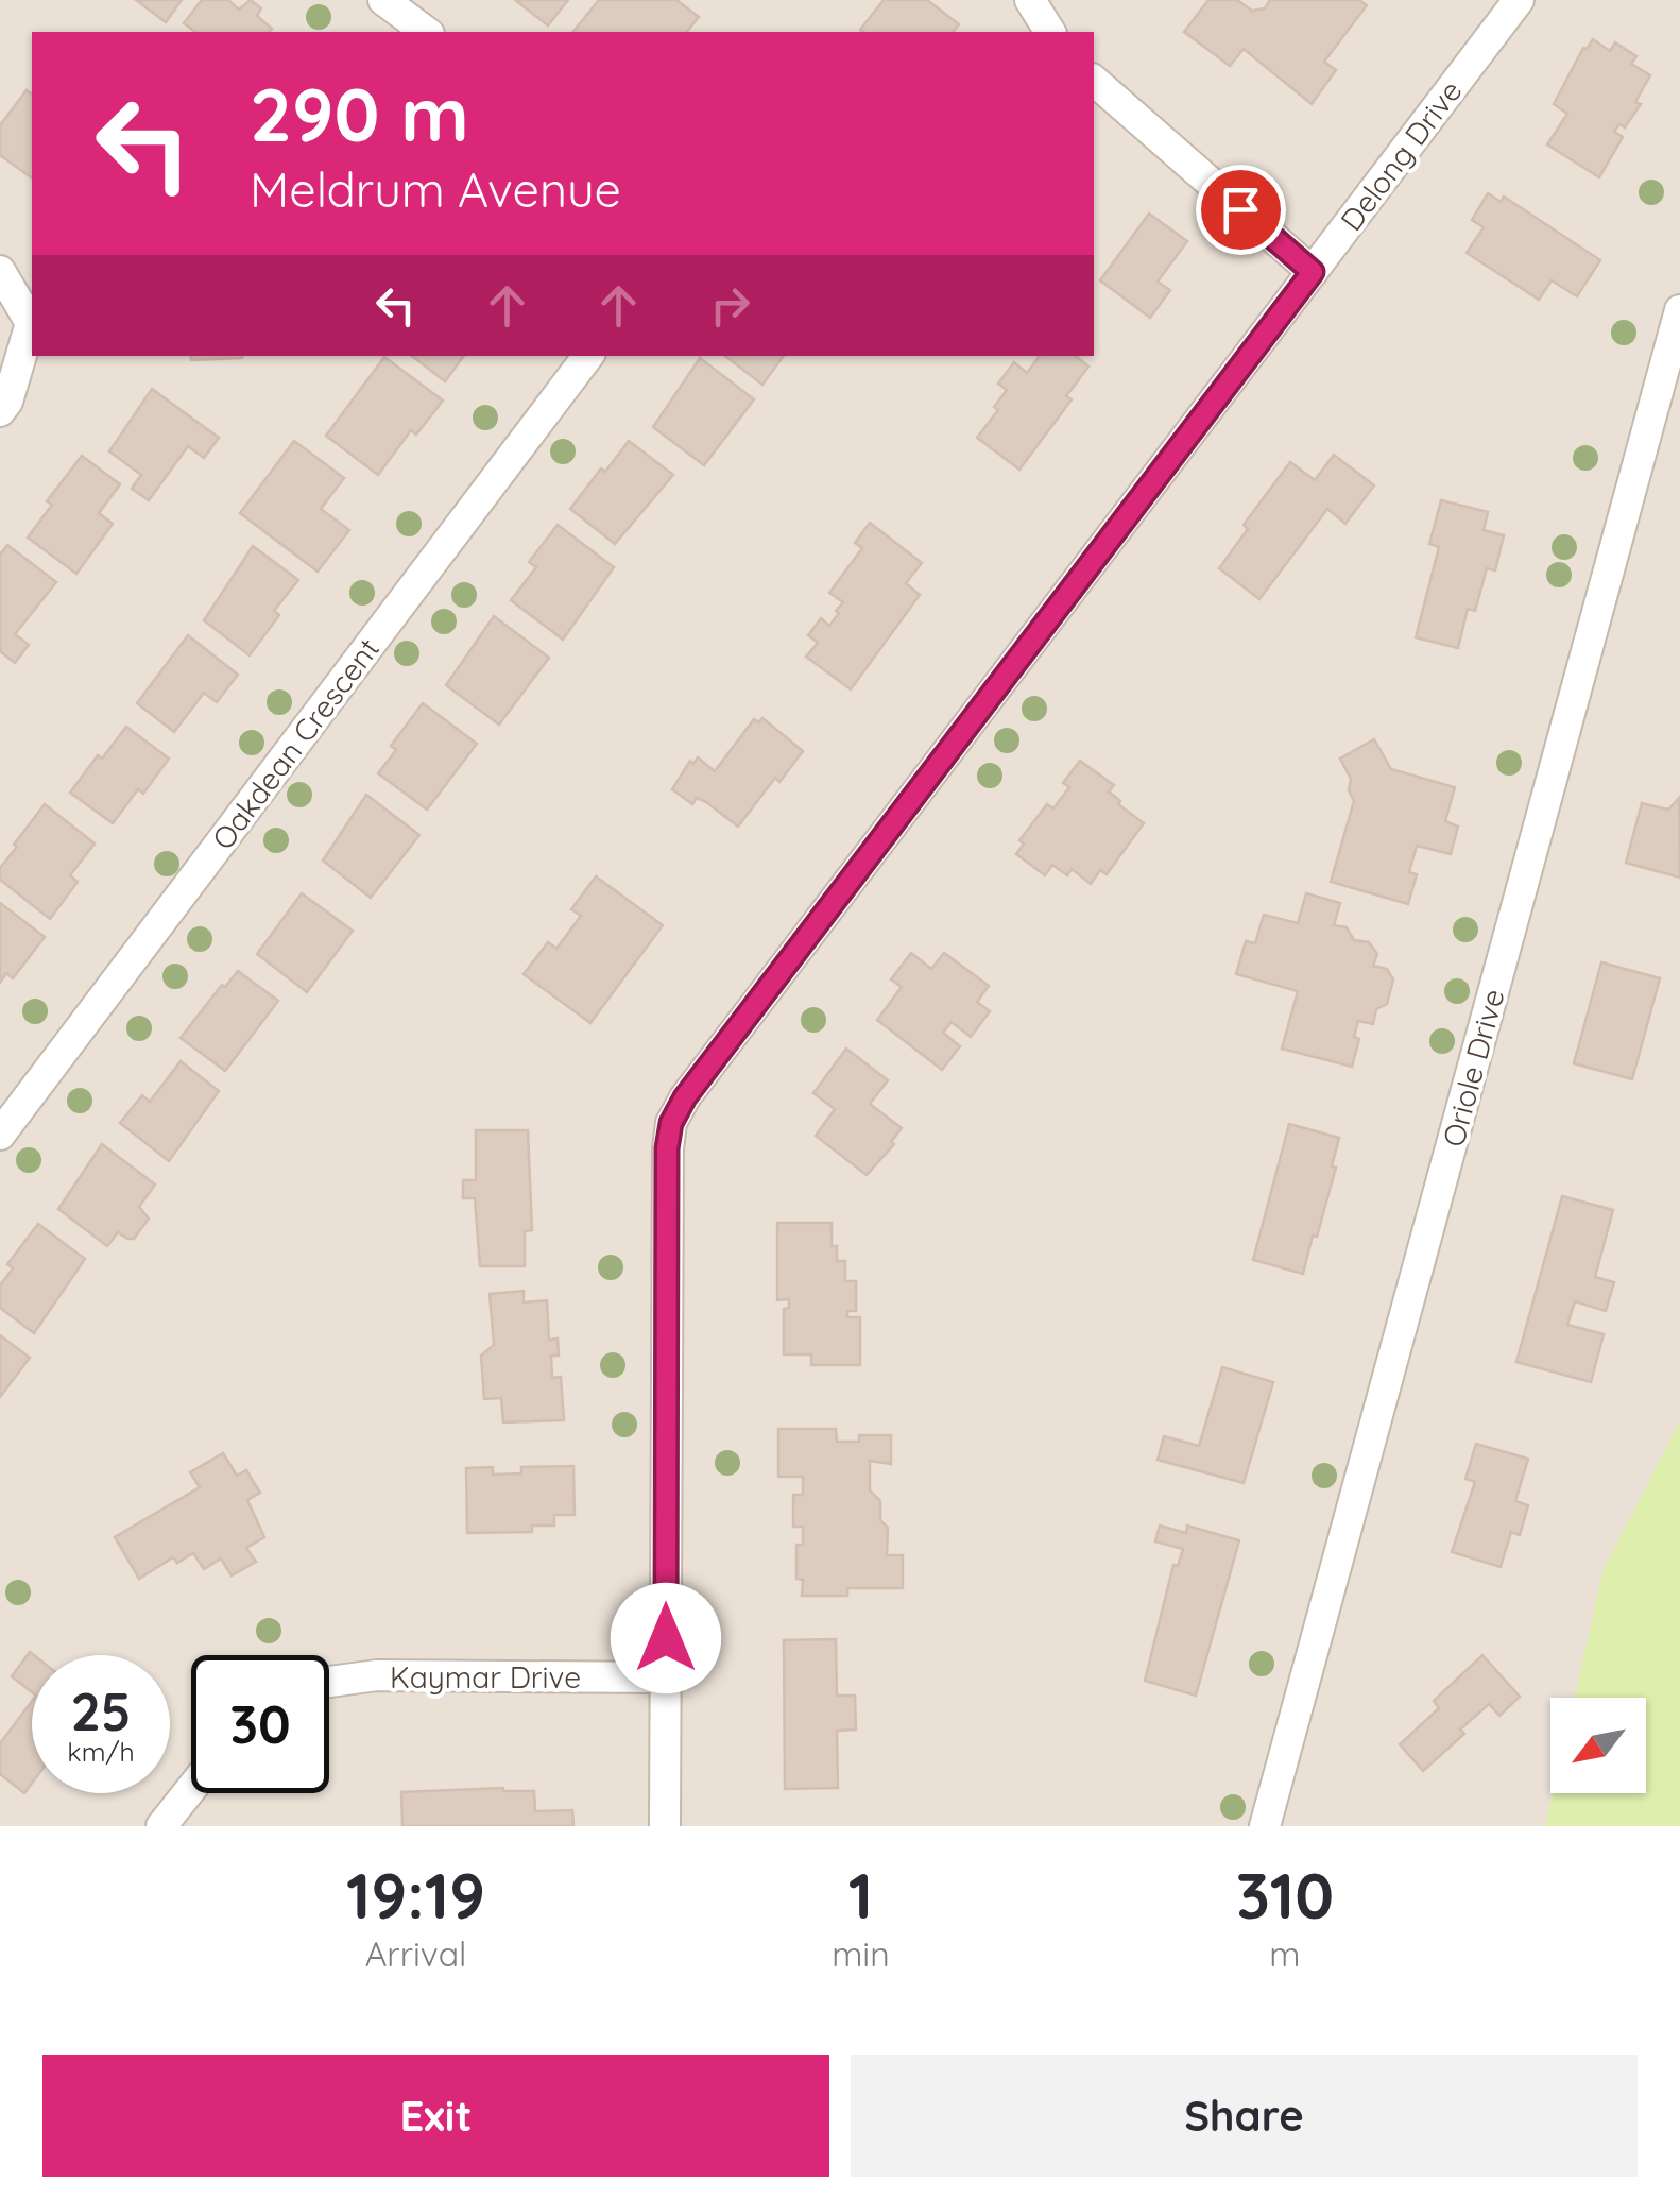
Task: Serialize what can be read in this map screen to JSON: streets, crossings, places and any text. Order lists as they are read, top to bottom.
{
  "streets": {
    "street": [
      "Delong Drive",
      "Oakdean Crescent",
      "Oriole Drive",
      "Kaymar Drive"
    ]
  },
  "crossings": [
    ["Delong Drive", "Kaymar Drive"]
  ],
  "north": "bottom left",
  "page": {
    "turn": ["290 m", "Meldrum Avenue"],
    "speed": "25 km/h",
    "limit": "30",
    "eta": [
      "19:19",
      "Arrival",
      "1",
      "min",
      "310",
      "m"
    ],
    "buttons": ["Exit", "Share"]
  }
}
